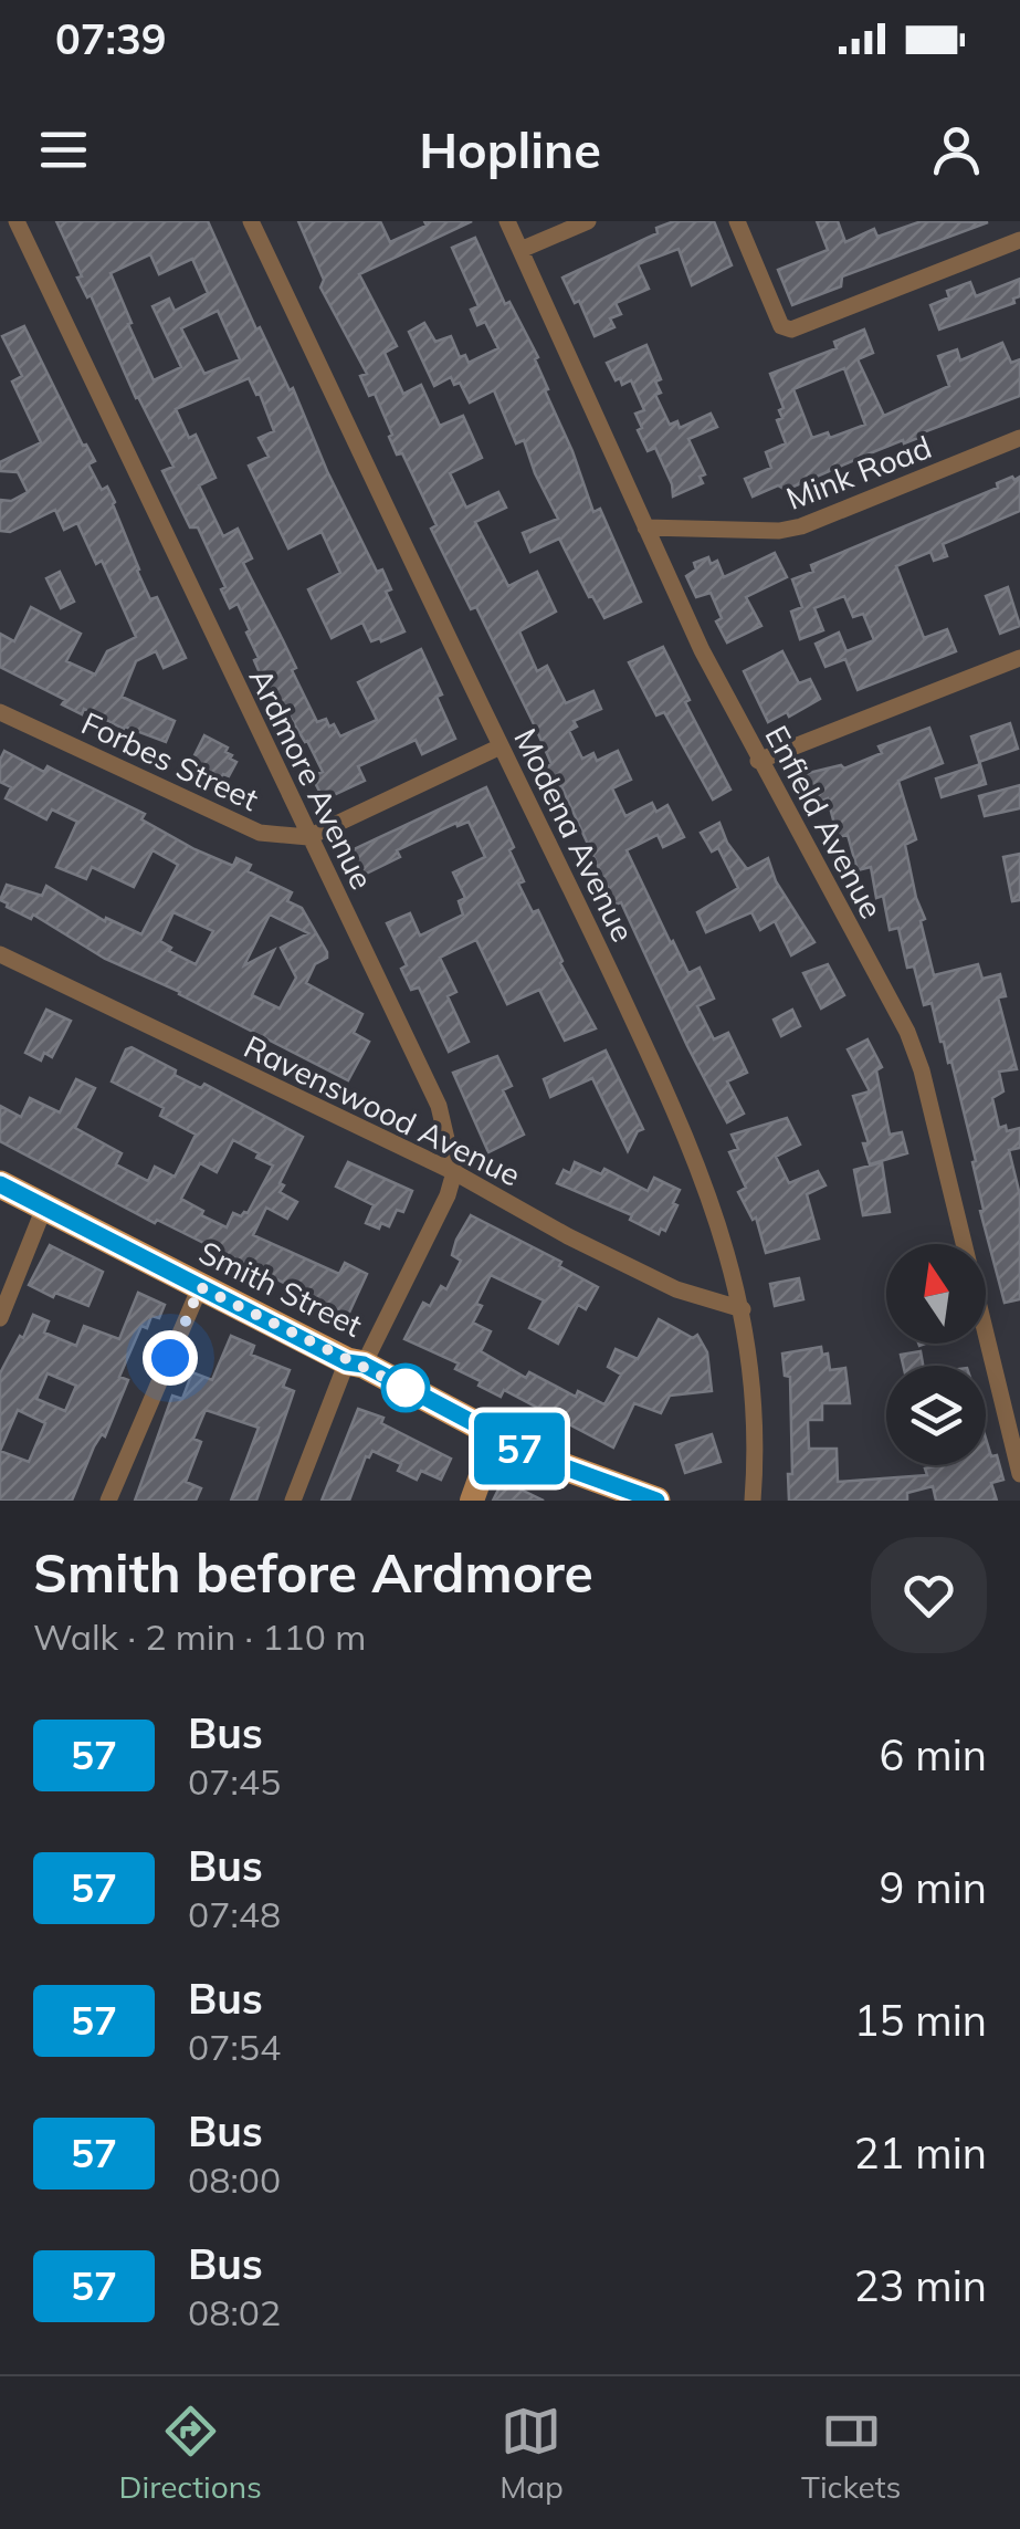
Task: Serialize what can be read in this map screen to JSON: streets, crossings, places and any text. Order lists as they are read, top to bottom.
{
  "streets": {
    "main road": ["Smith Street"],
    "street": [
      "Mink Road",
      "Forbes Street",
      "Ardmore Avenue",
      "Enfield Avenue",
      "Modena Avenue",
      "Ravenswood Avenue"
    ]
  },
  "crossings": [
    ["Mink Road", "Enfield Avenue"],
    ["Forbes Street", "Ardmore Avenue"],
    ["Ardmore Avenue", "Ravenswood Avenue"],
    ["Modena Avenue", "Ravenswood Avenue"]
  ],
  "lines": ["bus line 57"],
  "north": "top",
  "page": {
    "status": "07:39",
    "header": "Hopline",
    "on_map": "57",
    "heading": ["Smith before Ardmore", "Walk · 2 min · 110 m"],
    "list": [
      {
        "mark": "57",
        "name": "Bus",
        "note": "07:45",
        "value": "6 min"
      },
      {
        "mark": "57",
        "name": "Bus",
        "note": "07:48",
        "value": "9 min"
      },
      {
        "mark": "57",
        "name": "Bus",
        "note": "07:54",
        "value": "15 min"
      },
      {
        "mark": "57",
        "name": "Bus",
        "note": "08:00",
        "value": "21 min"
      },
      {
        "mark": "57",
        "name": "Bus",
        "note": "08:02",
        "value": "23 min"
      }
    ],
    "tabs": ["Directions", "Map", "Tickets"]
  }
}
